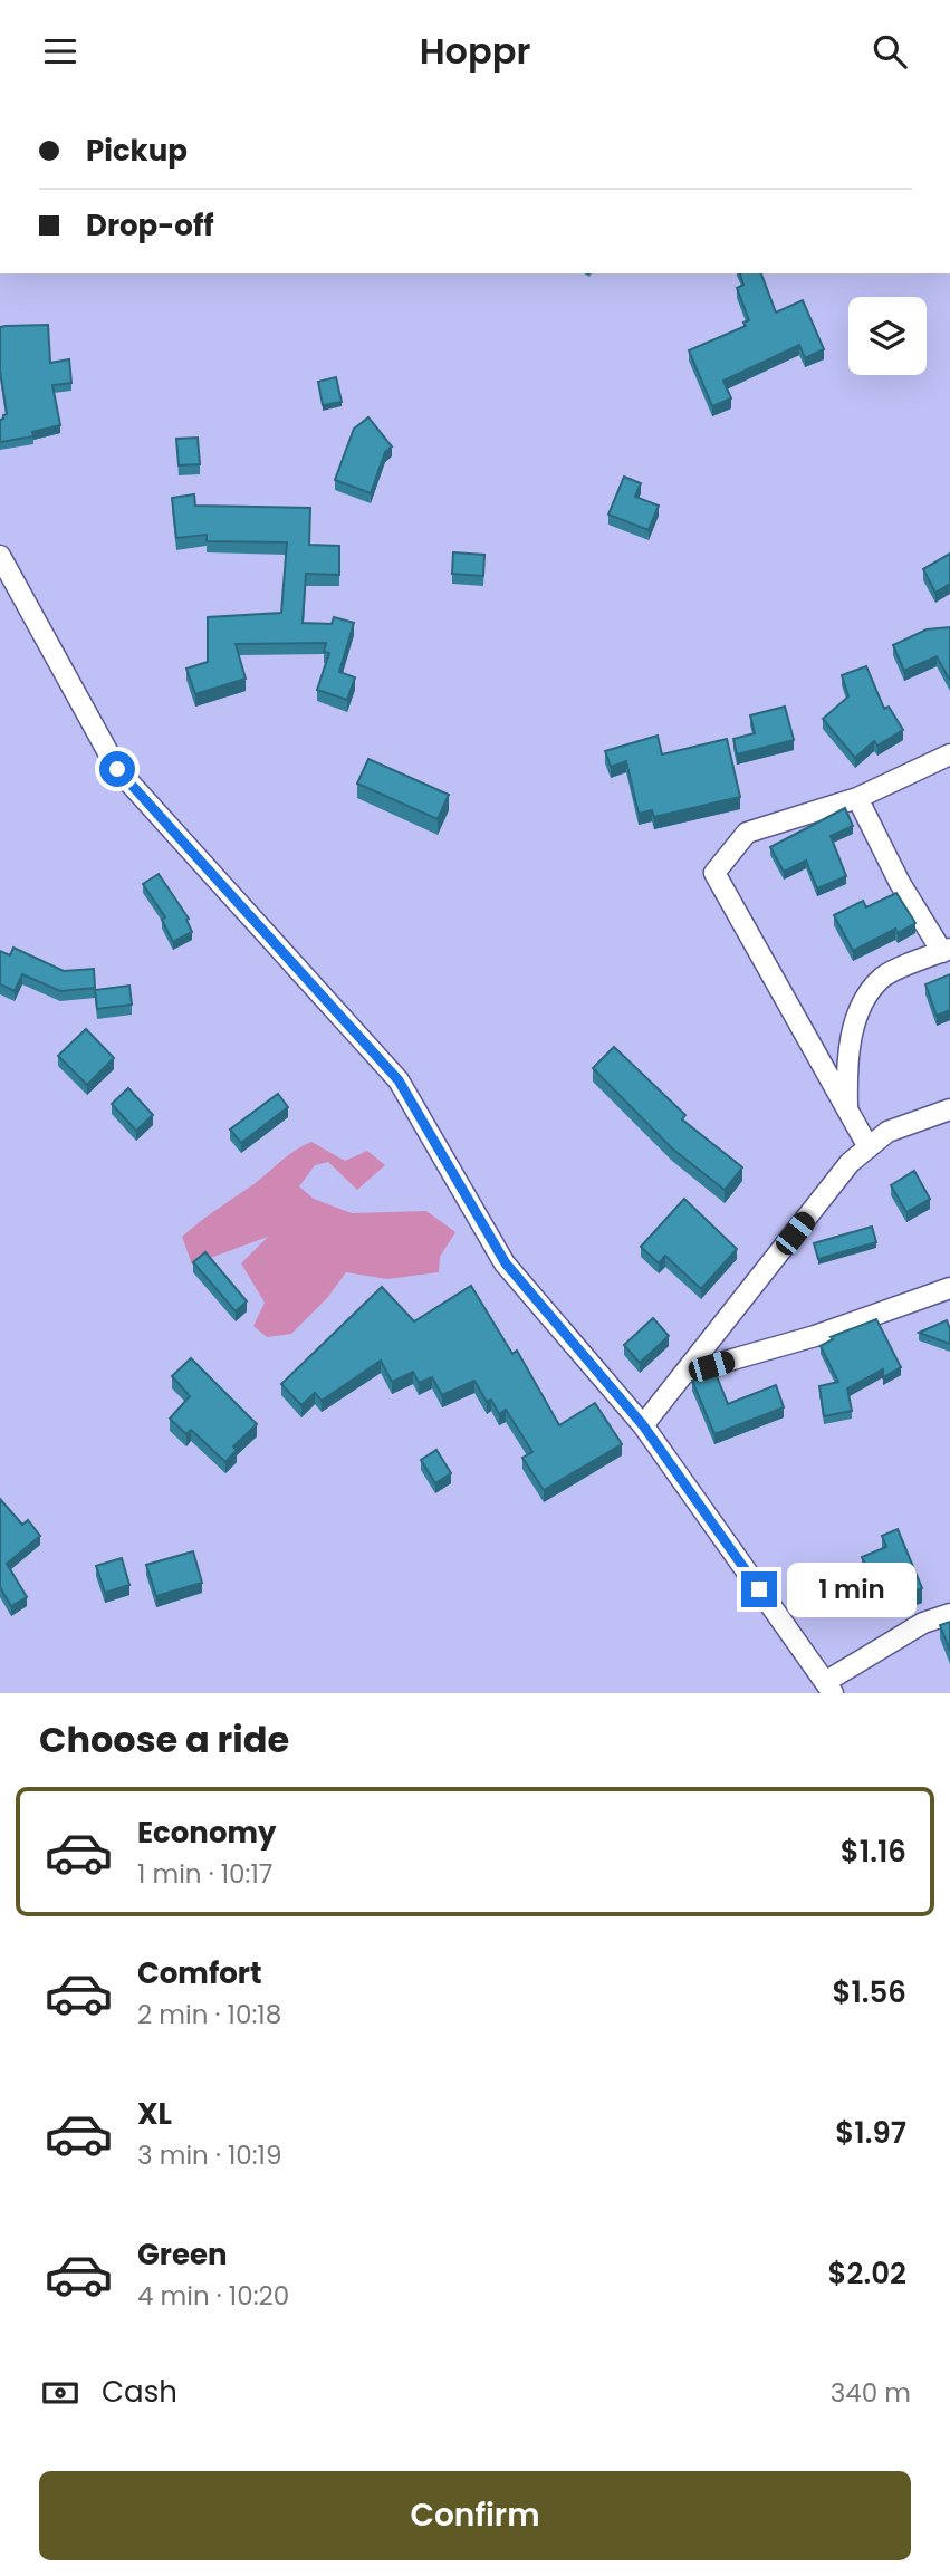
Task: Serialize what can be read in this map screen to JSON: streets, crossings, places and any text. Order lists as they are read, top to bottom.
{
  "page": {
    "header": "Hoppr",
    "banner": ["Pickup", "Drop-off"],
    "bubble": "1 min",
    "heading": "Choose a ride",
    "list": [
      {
        "name": "Economy",
        "note": "1 min · 10:17",
        "value": "$1.16"
      },
      {
        "name": "Comfort",
        "note": "2 min · 10:18",
        "value": "$1.56"
      },
      {
        "name": "XL",
        "note": "3 min · 10:19",
        "value": "$1.97"
      },
      {
        "name": "Green",
        "note": "4 min · 10:20",
        "value": "$2.02"
      }
    ],
    "pay": ["Cash", "340 m"],
    "buttons": "Confirm"
  }
}
